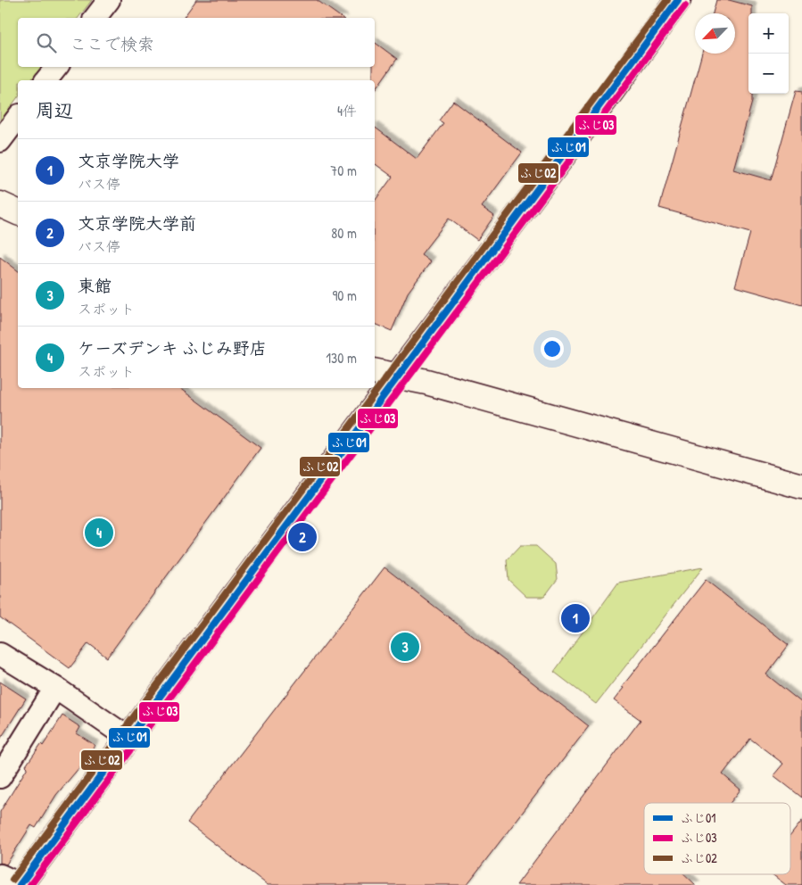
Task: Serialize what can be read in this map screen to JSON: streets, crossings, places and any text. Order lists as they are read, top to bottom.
{
  "lines": ["transit line ふじ01", "transit line ふじ02", "transit line ふじ03"],
  "legend": ["ふじ01", "ふじ03", "ふじ02"],
  "north": "bottom left",
  "page": {
    "map_buttons": ["+", "−"],
    "search": "ここで検索",
    "heading": ["周辺", "4件"],
    "list": [
      {
        "mark": "1",
        "name": "文京学院大学",
        "note": "バス停",
        "value": "70 m"
      },
      {
        "mark": "2",
        "name": "文京学院大学前",
        "note": "バス停",
        "value": "80 m"
      },
      {
        "mark": "3",
        "name": "東館",
        "note": "スポット",
        "value": "90 m"
      },
      {
        "mark": "4",
        "name": "ケーズデンキ ふじみ野店",
        "note": "スポット",
        "value": "130 m"
      }
    ],
    "pins": [
      "4",
      "2",
      "1",
      "3"
    ]
  }
}
